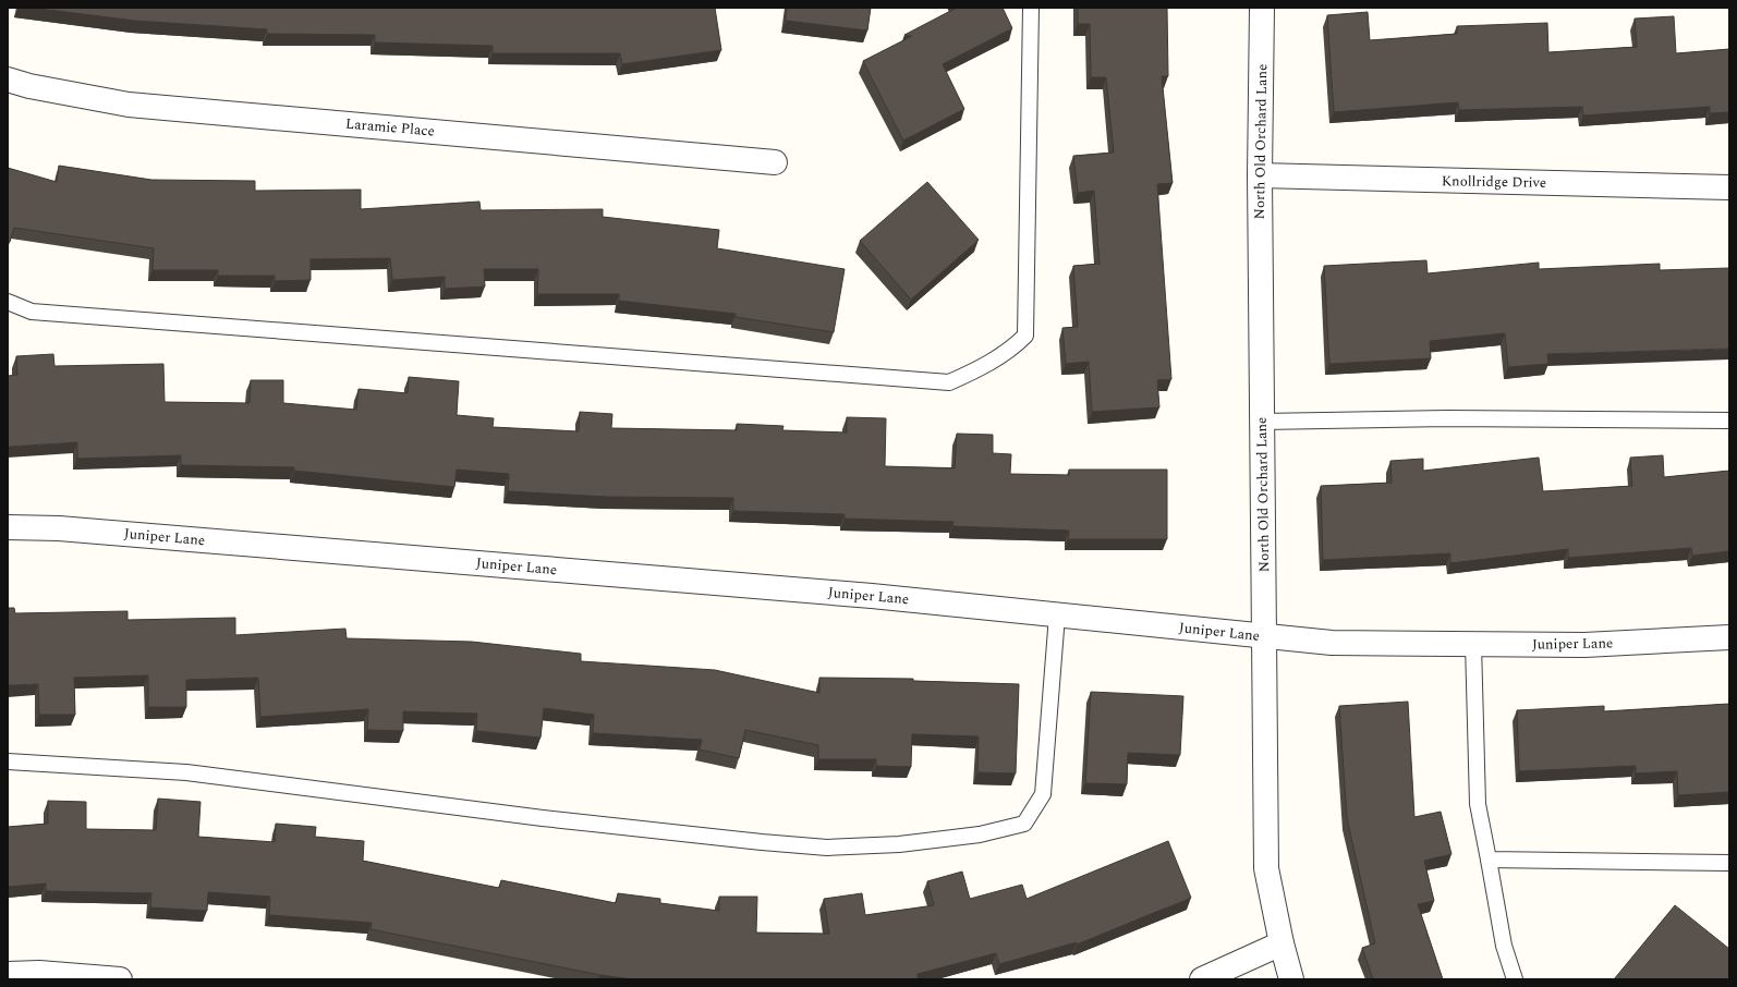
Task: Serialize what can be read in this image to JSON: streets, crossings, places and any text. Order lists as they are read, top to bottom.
{
  "streets": {
    "street": [
      "Laramie Place",
      "North Old Orchard Lane",
      "Knollridge Drive",
      "Juniper Lane"
    ]
  },
  "crossings": [
    ["North Old Orchard Lane", "Knollridge Drive"],
    ["North Old Orchard Lane", "Juniper Lane"]
  ]
}
